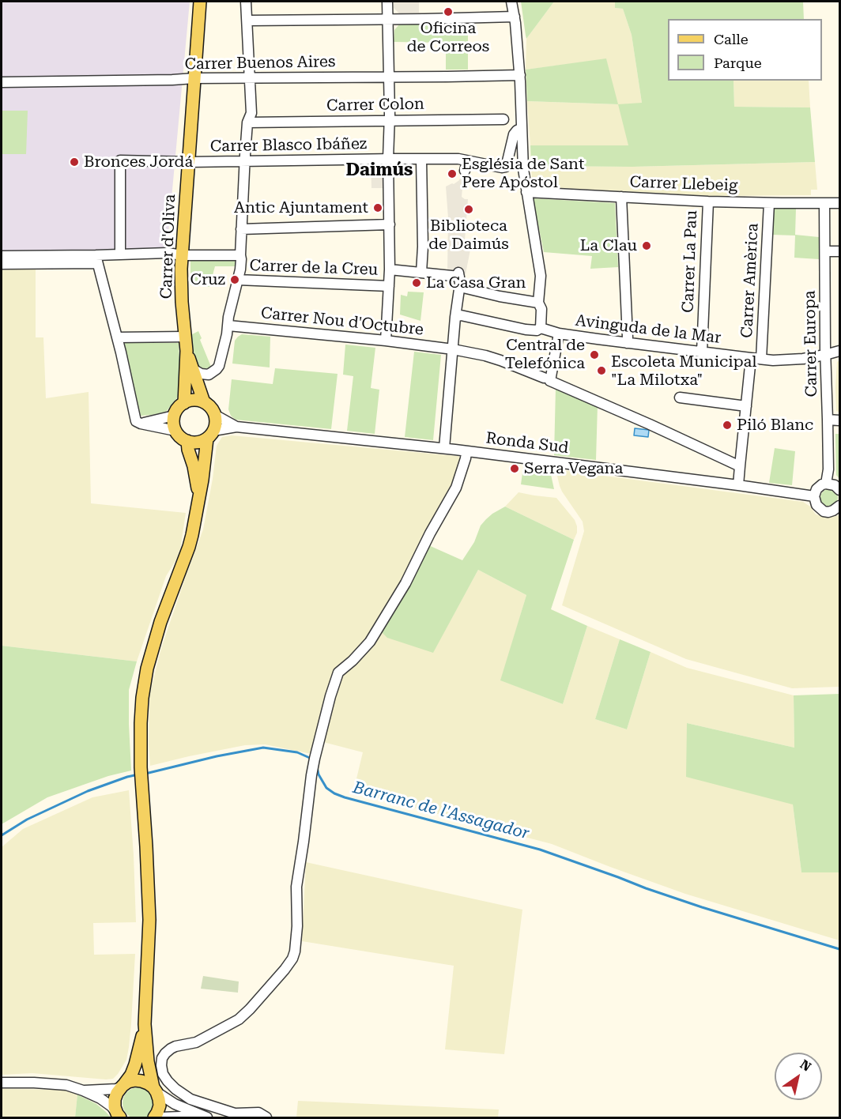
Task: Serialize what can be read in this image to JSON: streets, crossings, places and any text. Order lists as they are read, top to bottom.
{
  "streets": {
    "main road": ["Carrer d'Oliva"],
    "street": [
      "Carrer Buenos Aires",
      "Carrer Colon",
      "Carrer Blasco Ibáñez",
      "Carrer Llebeig",
      "Carrer La Pau",
      "Carrer de la Creu",
      "Carrer Amèrica",
      "Carrer Nou d'Octubre",
      "Avinguda de la Mar",
      "Carrer Europa",
      "Ronda Sud"
    ]
  },
  "crossings": [
    ["Carrer Buenos Aires", "Carrer d'Oliva"],
    ["Carrer Blasco Ibáñez", "Carrer d'Oliva"],
    ["Carrer Llebeig", "Carrer La Pau"],
    ["Carrer Llebeig", "Carrer Amèrica"],
    ["Carrer Llebeig", "Carrer Europa"],
    ["Carrer La Pau", "Avinguda de la Mar"],
    ["Carrer Amèrica", "Avinguda de la Mar"],
    ["Avinguda de la Mar", "Carrer Europa"]
  ],
  "districts": ["Daimús"],
  "water": ["Barranc de l'Assagador"],
  "places": [
    "Oficina de Correos",
    "Bronces Jordá",
    "Església de Sant Pere Apóstol",
    "Antic Ajuntament",
    "Biblioteca de Daimús",
    "La Clau",
    "Cruz",
    "La Casa Gran",
    "Central de Telefónica",
    "Escoleta Municipal \"La Milotxa\"",
    "Piló Blanc",
    "Serra Vegana"
  ],
  "legend": ["Calle", "Parque"],
  "north": "top right"
}
